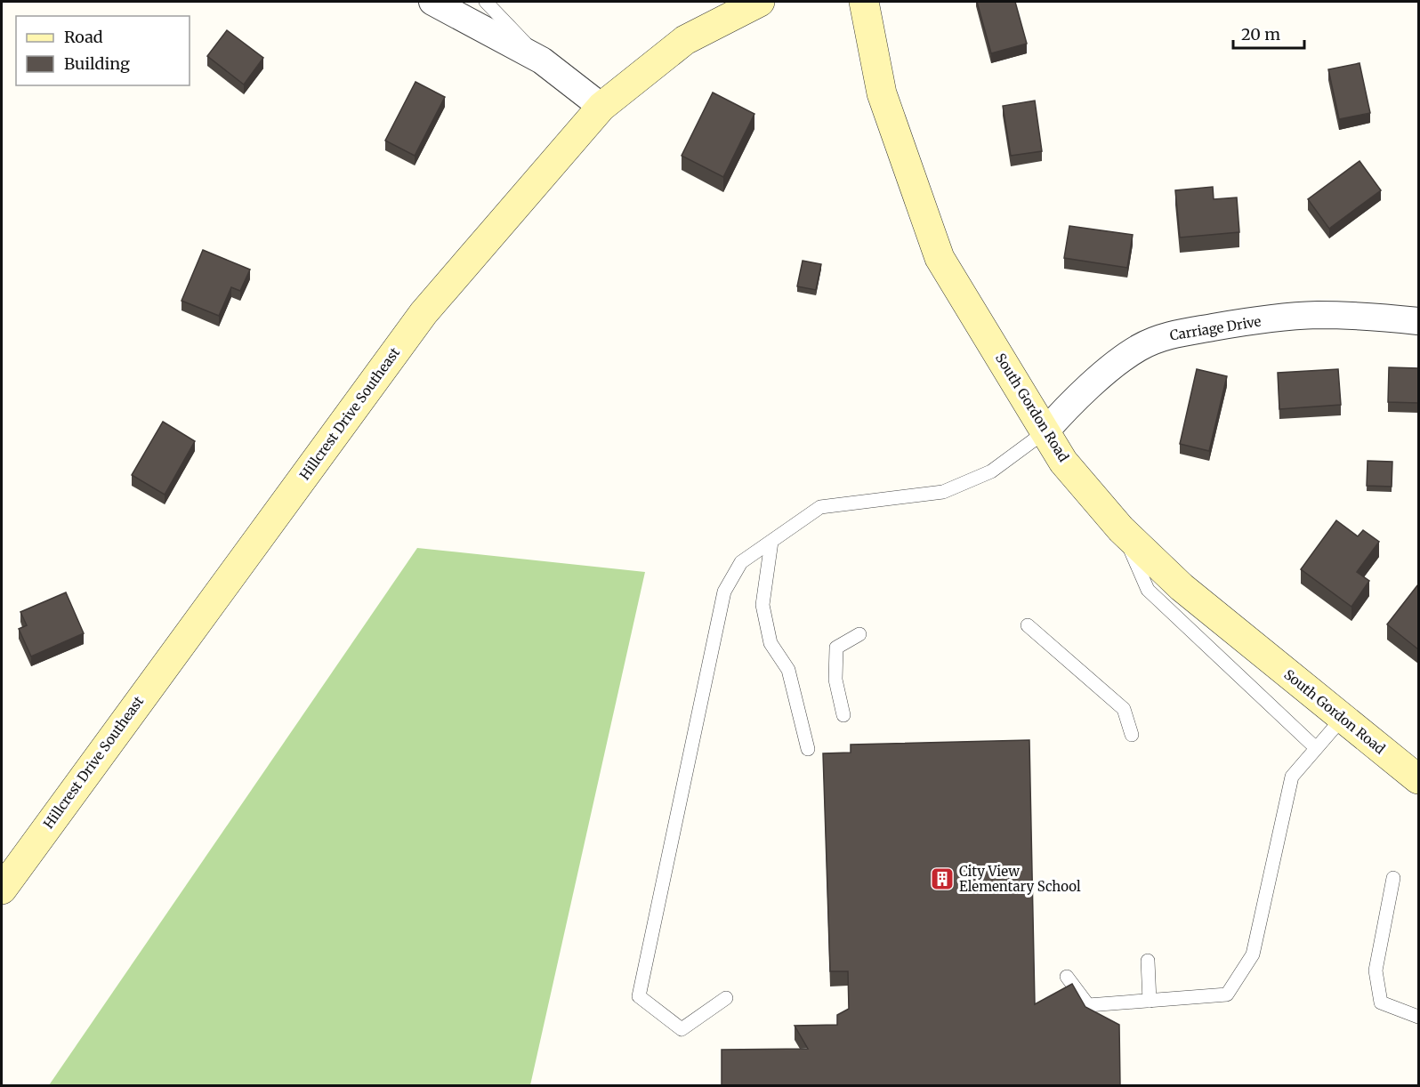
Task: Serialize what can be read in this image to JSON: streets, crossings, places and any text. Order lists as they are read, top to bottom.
{
  "streets": {
    "street": ["Carriage Drive", "South Gordon Road", "Hillcrest Drive Southeast"]
  },
  "crossings": [
    ["Carriage Drive", "South Gordon Road"]
  ],
  "places": {
    "building": ["City View Elementary School"]
  },
  "legend": ["Road", "Building"],
  "scale_bar": "20 m"
}
